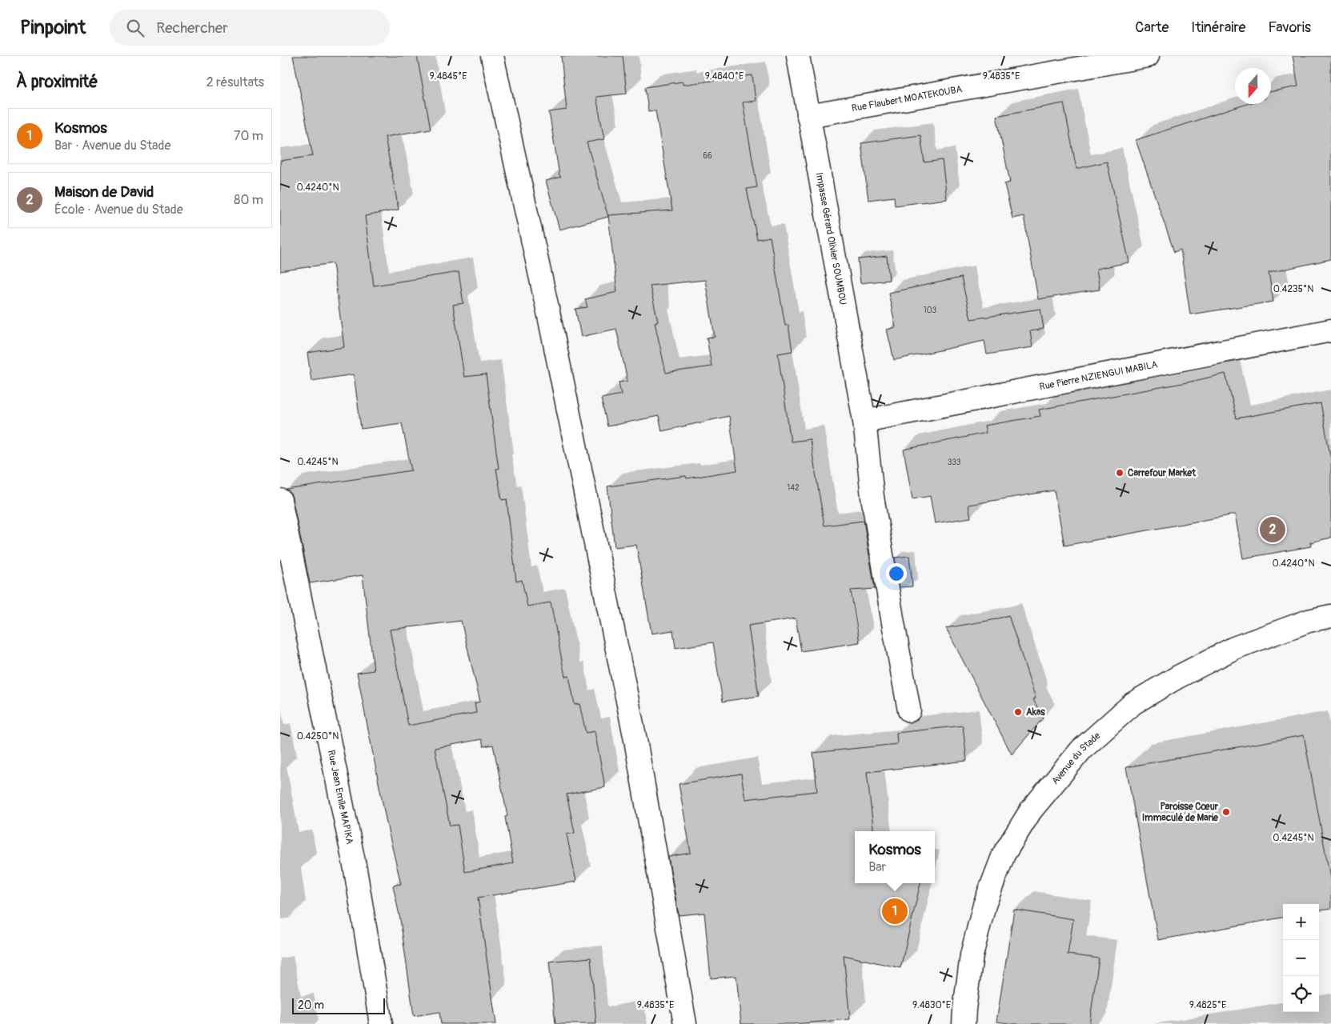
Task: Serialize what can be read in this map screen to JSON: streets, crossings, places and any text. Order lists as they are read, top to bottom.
{
  "streets": {
    "street": [
      "Rue Flaubert MOATEKOUBA",
      "Impasse Gérard Olivier SOUMBOU",
      "Rue Pierre NZIENGUI MABILA",
      "Avenue du Stade",
      "Rue Jean Emile MAPIKA"
    ]
  },
  "crossings": [
    ["Rue Flaubert MOATEKOUBA", "Impasse Gérard Olivier SOUMBOU"],
    ["Impasse Gérard Olivier SOUMBOU", "Rue Pierre NZIENGUI MABILA"]
  ],
  "places": ["Carrefour Market", "Akas", "Paroisse Cœur Immaculé de Marie"],
  "house_numbers": [
    "66",
    "103",
    "333",
    "142"
  ],
  "scale_bar": "20 m",
  "north": "bottom",
  "page": {
    "header": "Pinpoint",
    "search": "Rechercher",
    "nav": ["Carte", "Itinéraire", "Favoris"],
    "heading": ["À proximité", "2 résultats"],
    "list": [
      {
        "mark": "1",
        "name": "Kosmos",
        "note": "Bar · Avenue du Stade",
        "value": "70 m"
      },
      {
        "mark": "2",
        "name": "Maison de David",
        "note": "École · Avenue du Stade",
        "value": "80 m"
      }
    ],
    "pins": ["2", "1"],
    "popup": ["Kosmos", "Bar"],
    "map_buttons": ["+", "−"],
    "scale": "20 m"
  },
  "coordinates": [
    "9.4845°E",
    "9.4840°E",
    "9.4835°E",
    "0.4240°N",
    "0.4235°N",
    "0.4245°N",
    "0.4250°N",
    "9.4830°E",
    "9.4825°E"
  ]
}
